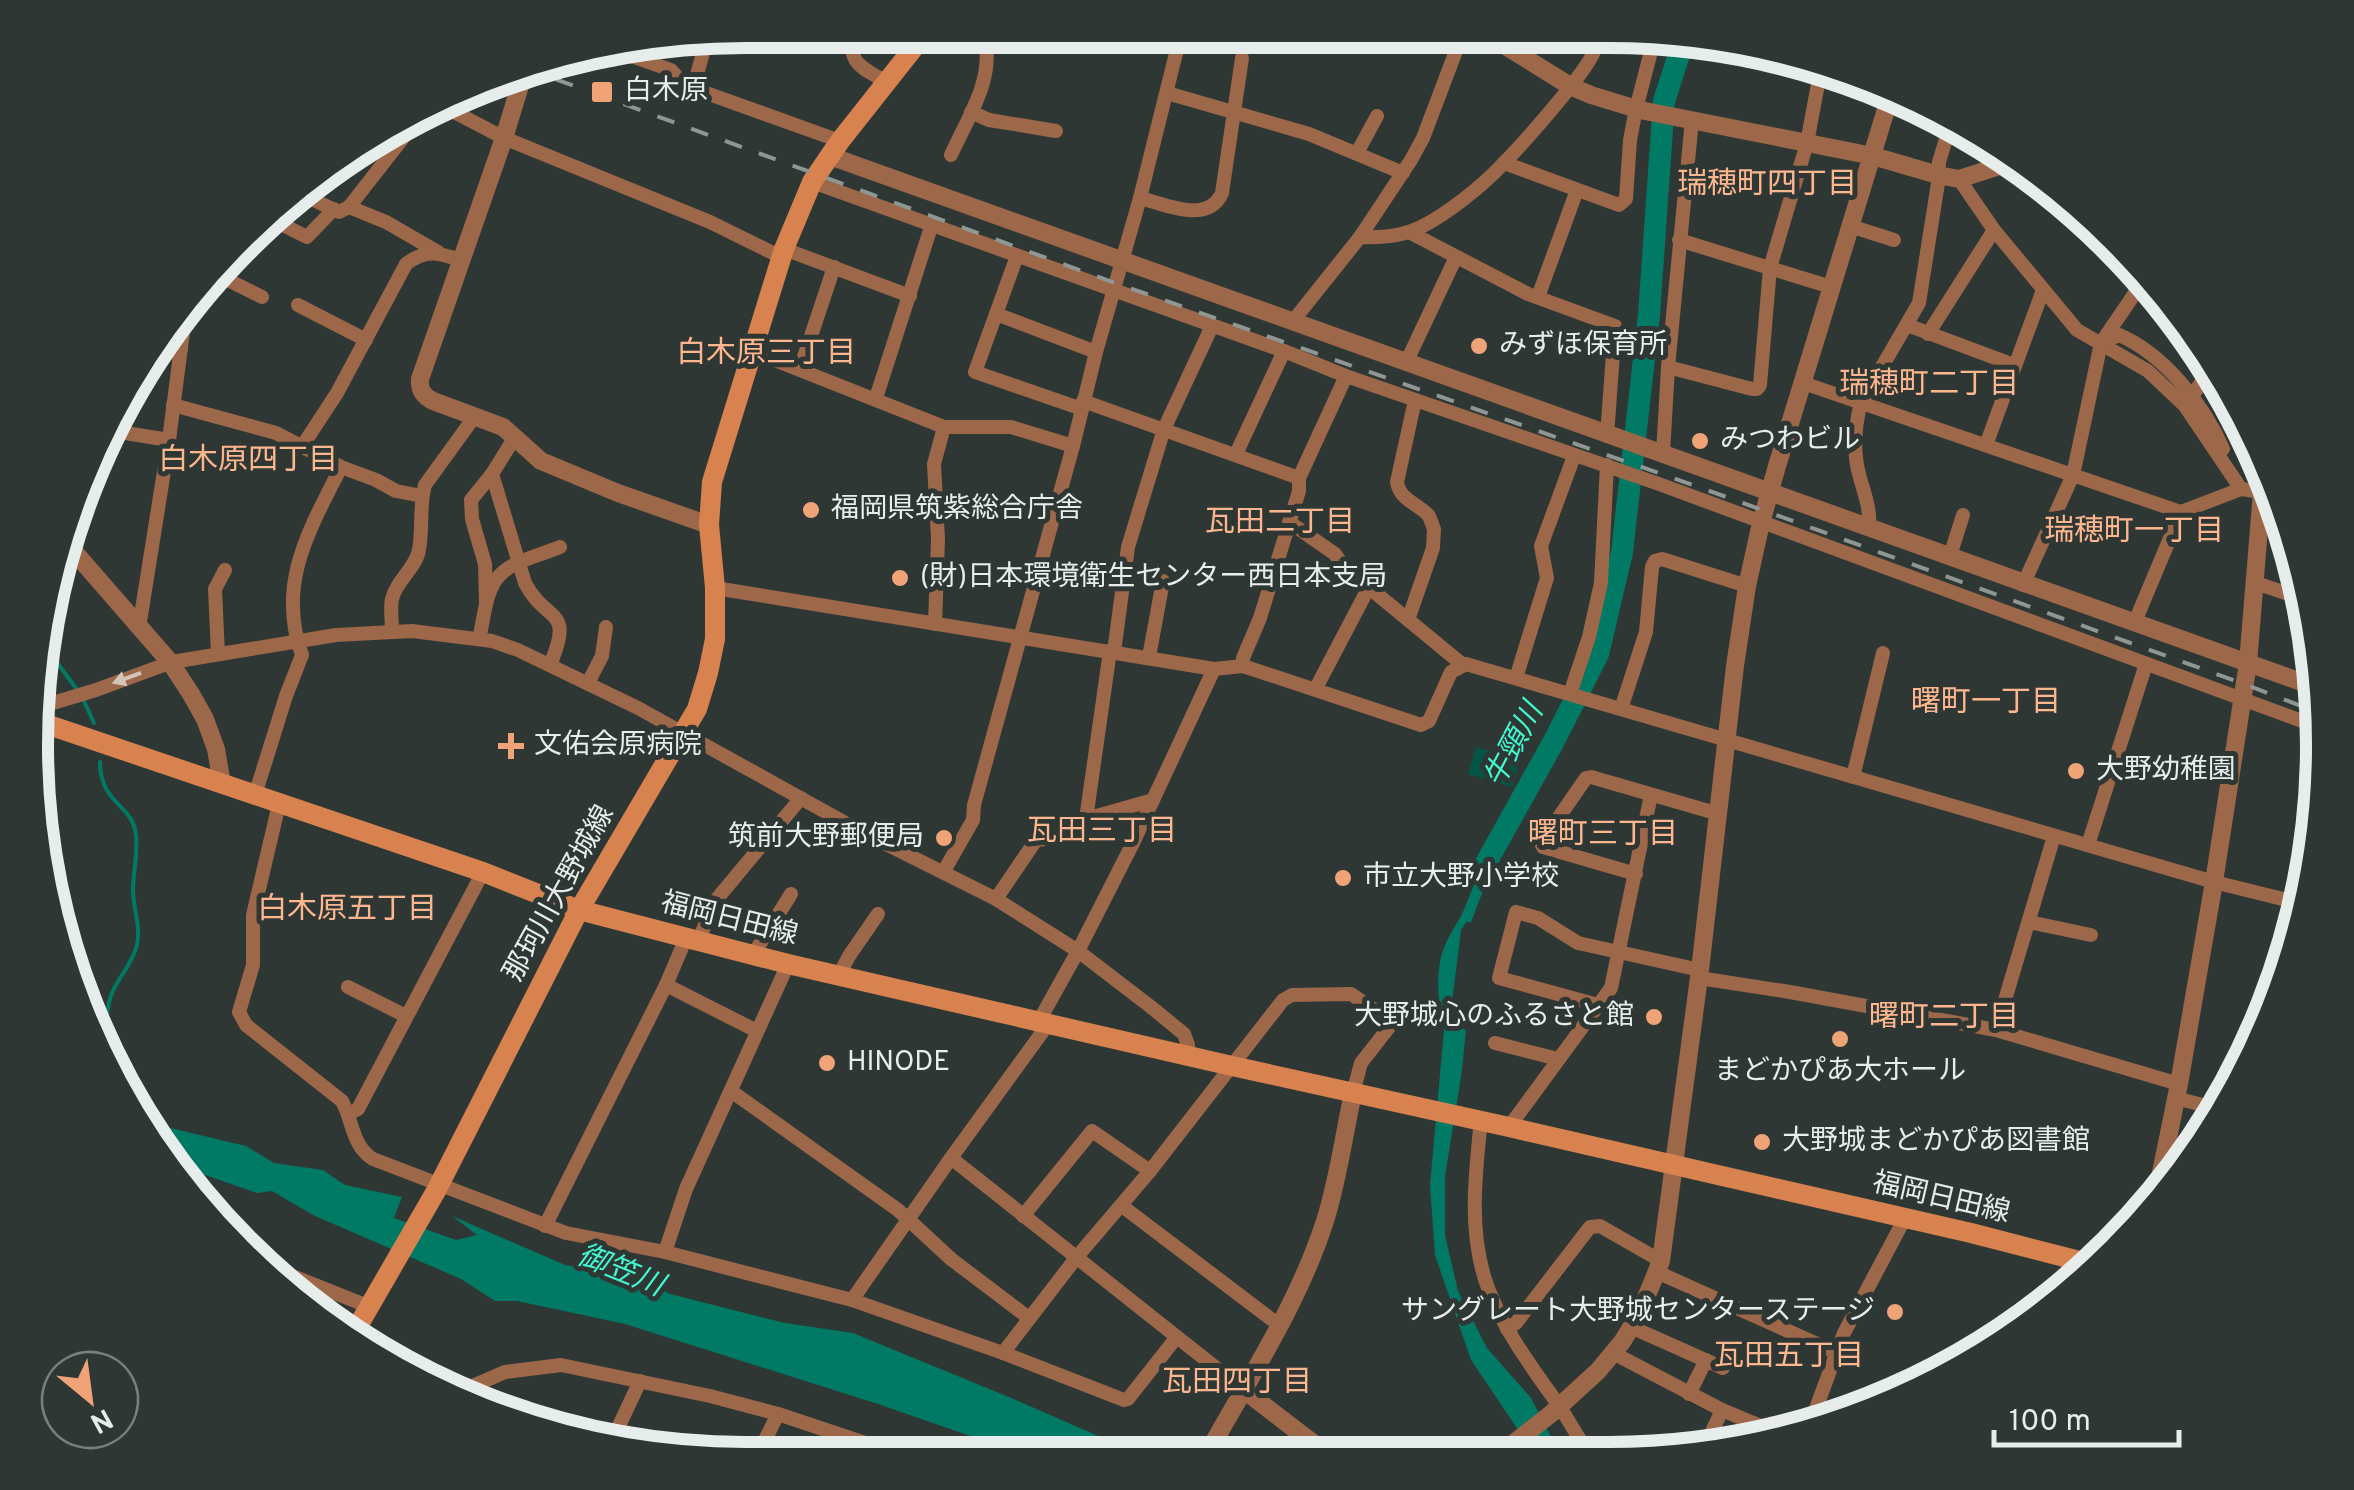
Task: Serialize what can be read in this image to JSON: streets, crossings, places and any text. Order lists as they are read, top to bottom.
{
  "streets": {
    "main road": ["那珂川大野城線", "福岡日田線"]
  },
  "crossings": [
    ["那珂川大野城線", "福岡日田線"]
  ],
  "districts": [
    "瑞穂町四丁目",
    "白木原三丁目",
    "瑞穂町二丁目",
    "白木原四丁目",
    "瓦田二丁目",
    "瑞穂町一丁目",
    "曙町一丁目",
    "瓦田三丁目",
    "曙町三丁目",
    "白木原五丁目",
    "曙町二丁目",
    "瓦田五丁目",
    "瓦田四丁目"
  ],
  "water": ["牛頸川", "御笠川"],
  "places": {
    "transit": ["白木原"],
    "other": [
      "みずほ保育所",
      "みつわビル",
      "福岡県筑紫総合庁舎",
      "(財)日本環境衛生センター西日本支局",
      "大野幼稚園",
      "筑前大野郵便局",
      "市立大野小学校",
      "大野城心のふるさと館",
      "まどかぴあ大ホール",
      "HINODE",
      "大野城まどかぴあ図書館",
      "サングレート大野城センターステージ"
    ],
    "health": ["文佑会原病院"]
  },
  "scale_bar": "100 m",
  "north": "bottom right"
}
